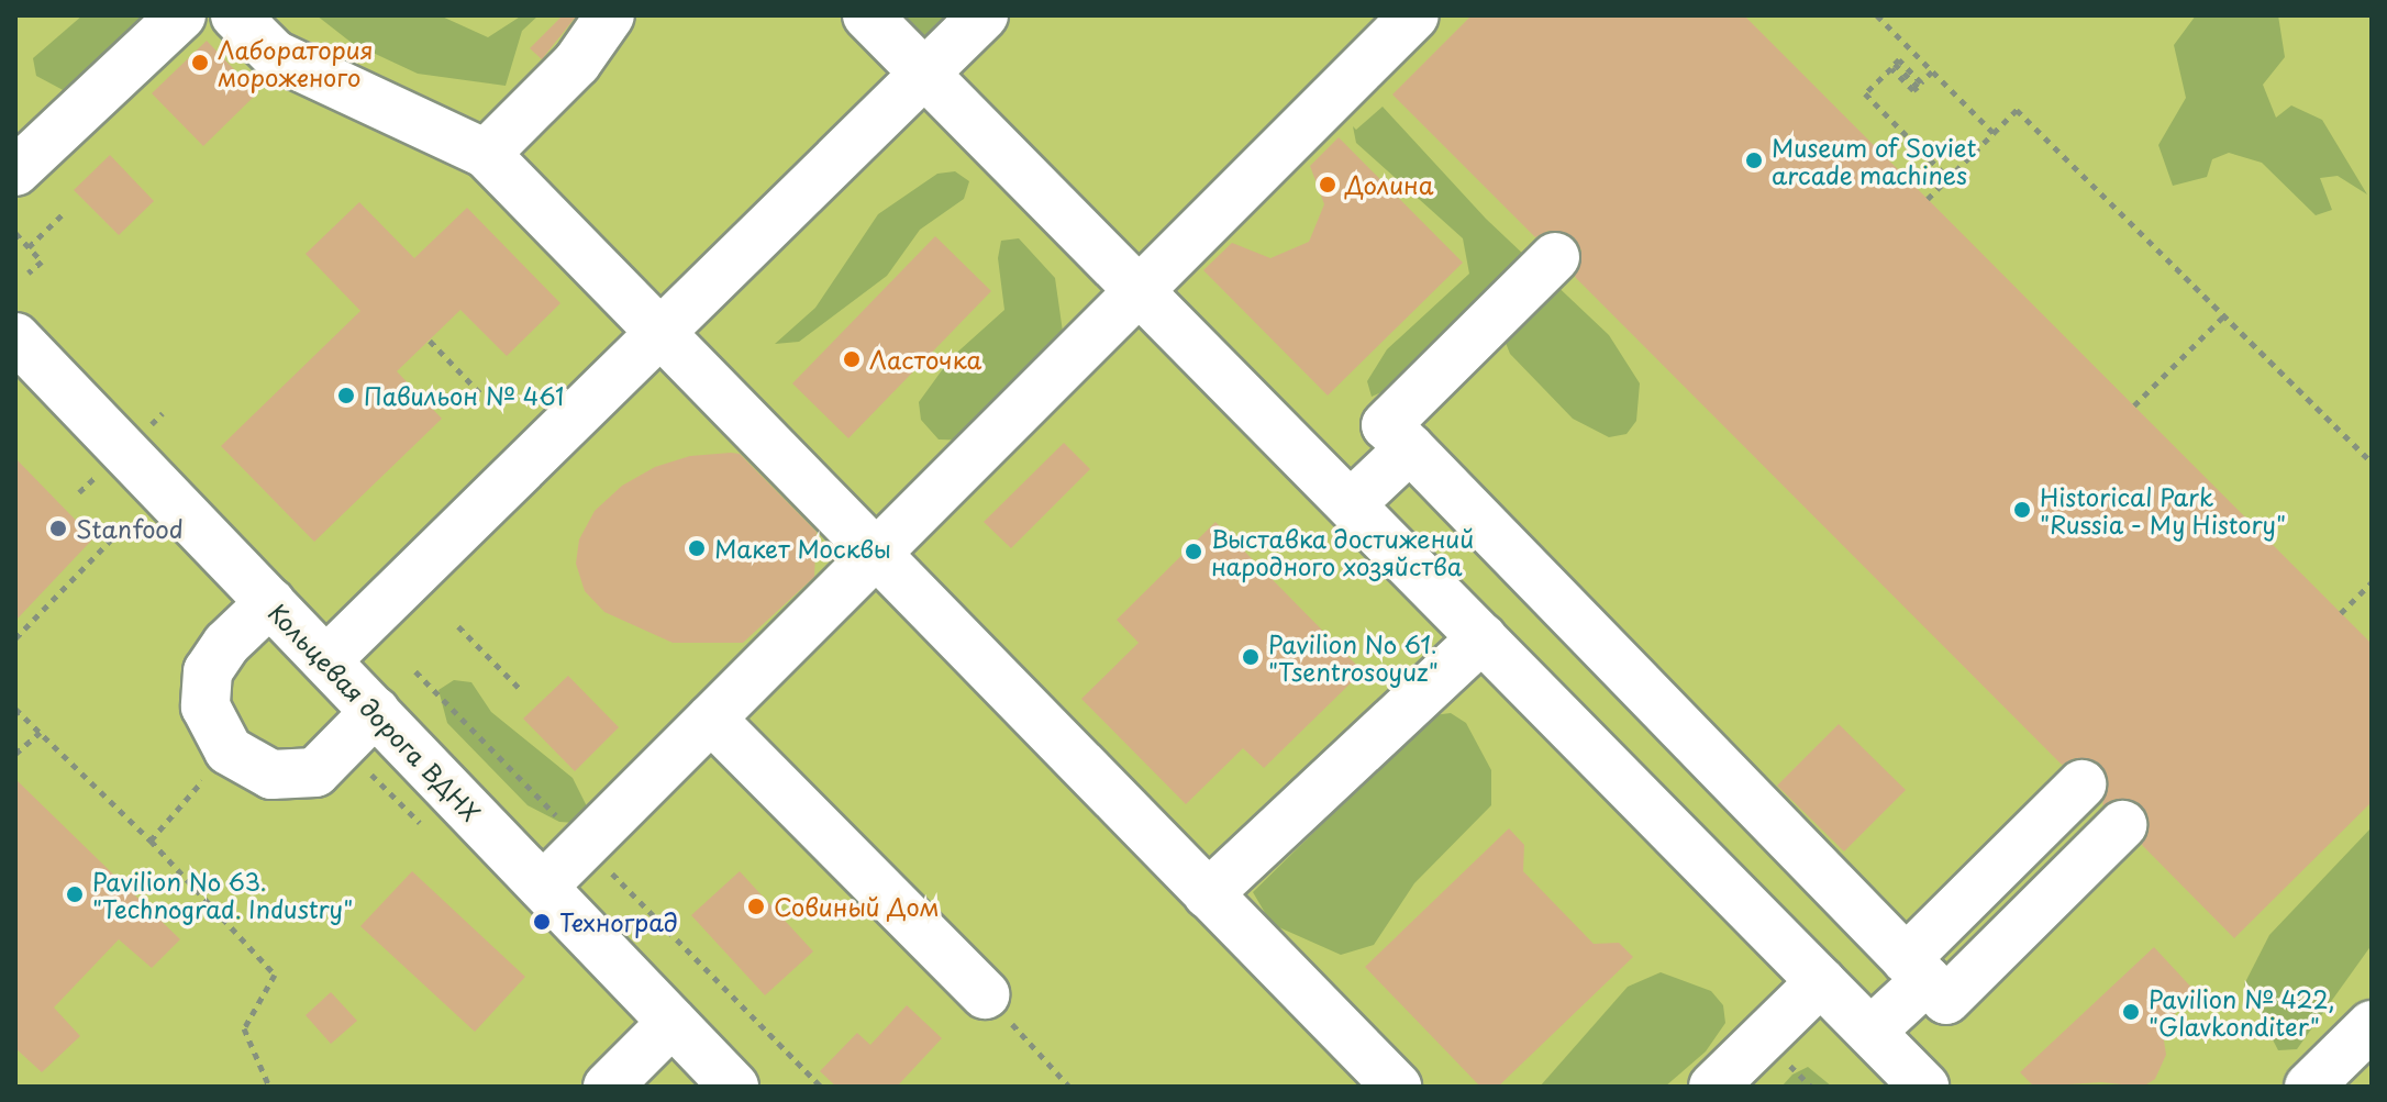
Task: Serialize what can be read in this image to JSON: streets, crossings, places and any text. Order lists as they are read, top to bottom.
{
  "streets": {
    "street": ["Кольцевая дорога ВДНХ"]
  },
  "places": [
    "Лаборатория мороженого",
    "Museum of Soviet arcade machines",
    "Долина",
    "Ласточка",
    "Павильон № 461",
    "Historical Park \"Russia - My History\"",
    "Stanfood",
    "Макет Москвы",
    "Выставка достижений народного хозяйства",
    "Pavilion No 61. \"Tsentrosoyuz\"",
    "Pavilion No 63. \"Technograd. Industry\"",
    "Совиный Дом",
    "Техноград",
    "Pavilion № 422, \"Glavkonditer\""
  ]
}
